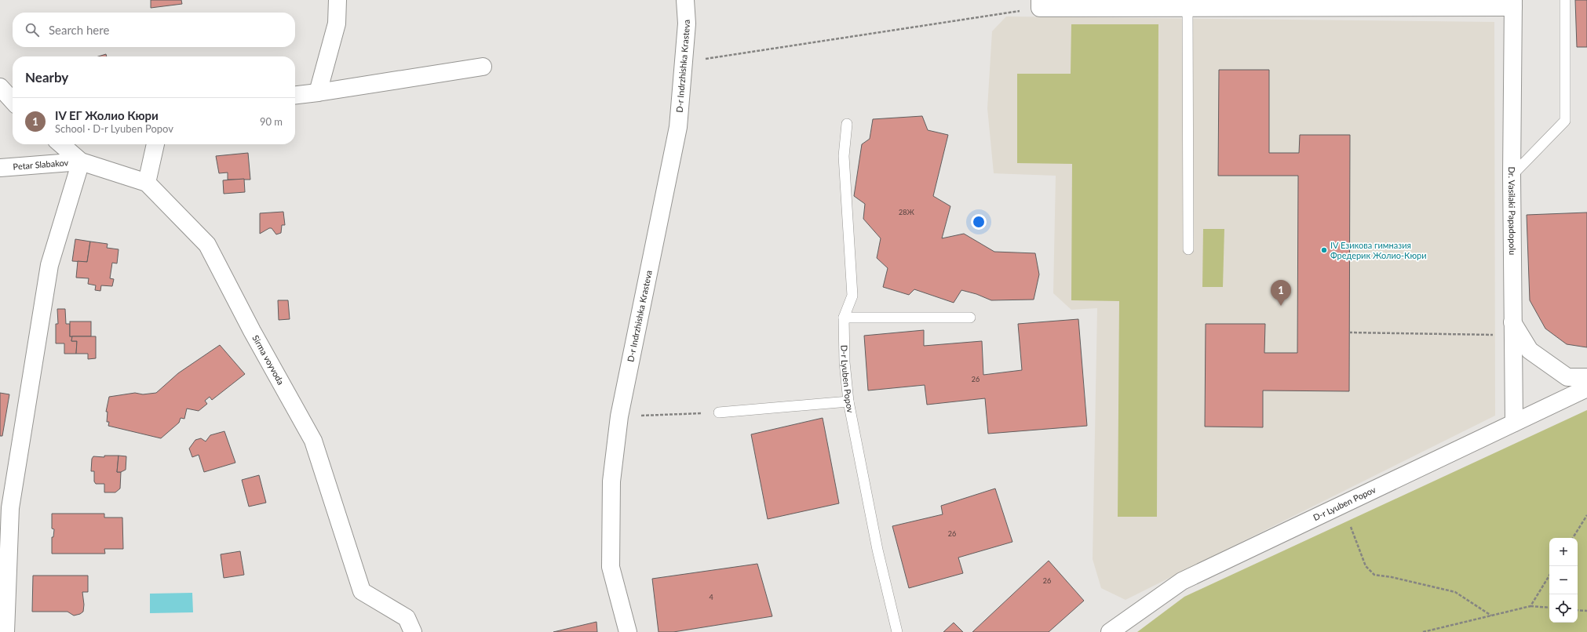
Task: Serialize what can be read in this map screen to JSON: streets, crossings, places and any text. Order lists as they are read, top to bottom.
{
  "streets": {
    "street": [
      "D-r Indrzhishka Krasteva",
      "Petar Slabakov",
      "Dr. Vasilaki Papadopolu",
      "Sirma voyvoda",
      "D-r Lyuben Popov"
    ]
  },
  "crossings": [
    ["Petar Slabakov", "Sirma voyvoda"],
    ["Dr. Vasilaki Papadopolu", "D-r Lyuben Popov"]
  ],
  "places": ["IV Езикова гимназия Фредерик Жолио-Кюри"],
  "house_numbers": [
    "28Ж",
    "26",
    "26",
    "26",
    "4"
  ],
  "page": {
    "search": "Search here",
    "heading": "Nearby",
    "list": [
      {
        "mark": "1",
        "name": "IV ЕГ Жолио Кюри",
        "note": "School · D-r Lyuben Popov",
        "value": "90 m"
      }
    ],
    "pins": "1",
    "map_buttons": ["+", "−"]
  }
}
